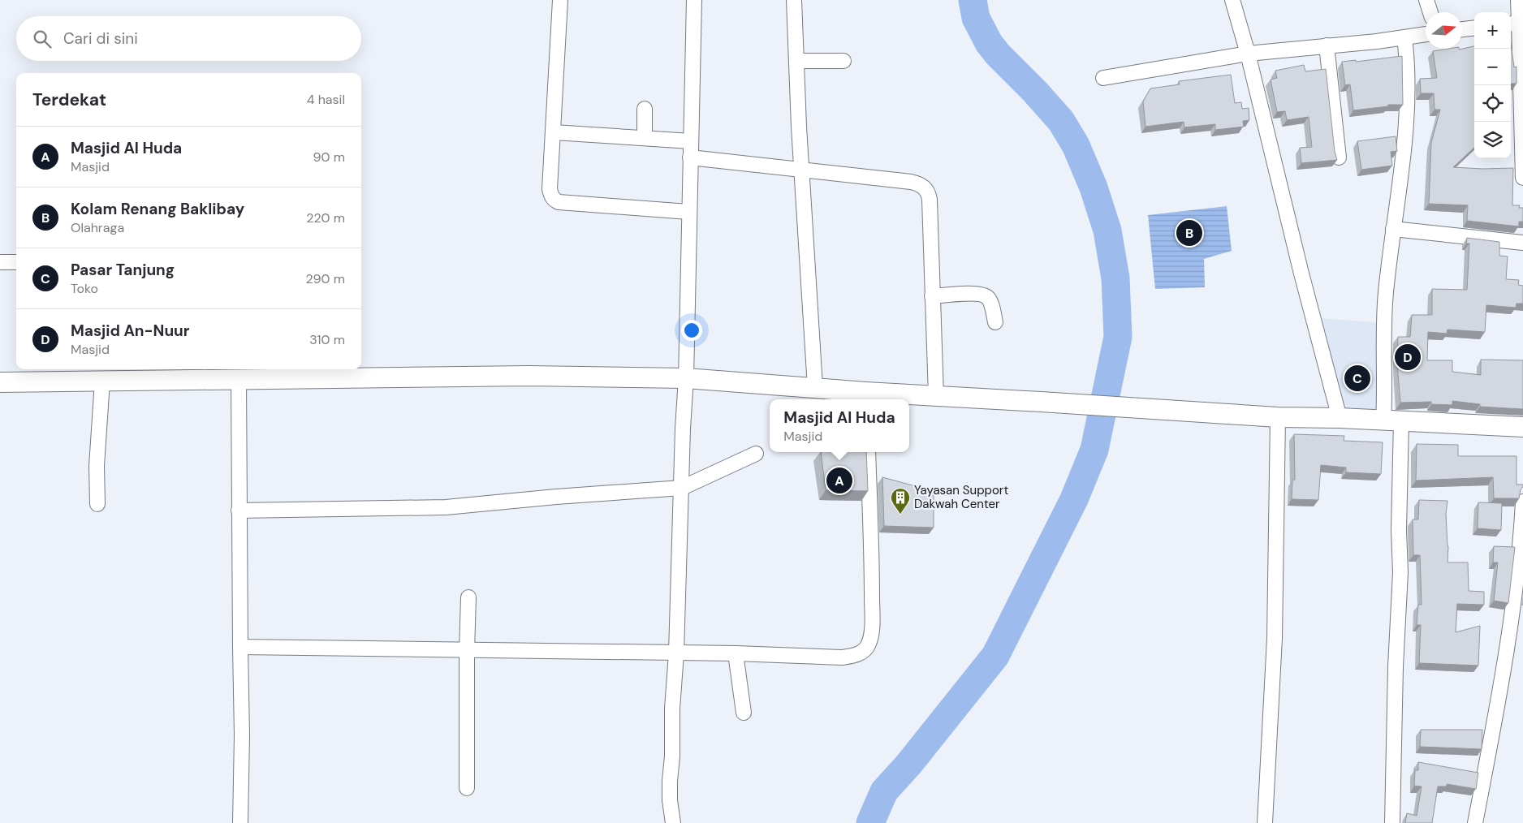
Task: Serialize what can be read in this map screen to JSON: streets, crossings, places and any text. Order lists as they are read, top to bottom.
{
  "places": {
    "building": ["Yayasan Support Dakwah Center"]
  },
  "north": "right",
  "page": {
    "map_buttons": ["+", "−"],
    "search": "Cari di sini",
    "heading": ["Terdekat", "4 hasil"],
    "list": [
      {
        "mark": "A",
        "name": "Masjid Al Huda",
        "note": "Masjid",
        "value": "90 m"
      },
      {
        "mark": "B",
        "name": "Kolam Renang Baklibay",
        "note": "Olahraga",
        "value": "220 m"
      },
      {
        "mark": "C",
        "name": "Pasar Tanjung",
        "note": "Toko",
        "value": "290 m"
      },
      {
        "mark": "D",
        "name": "Masjid An-Nuur",
        "note": "Masjid",
        "value": "310 m"
      }
    ],
    "pins": [
      "B",
      "D",
      "C",
      "A"
    ],
    "popup": ["Masjid Al Huda", "Masjid"]
  }
}
